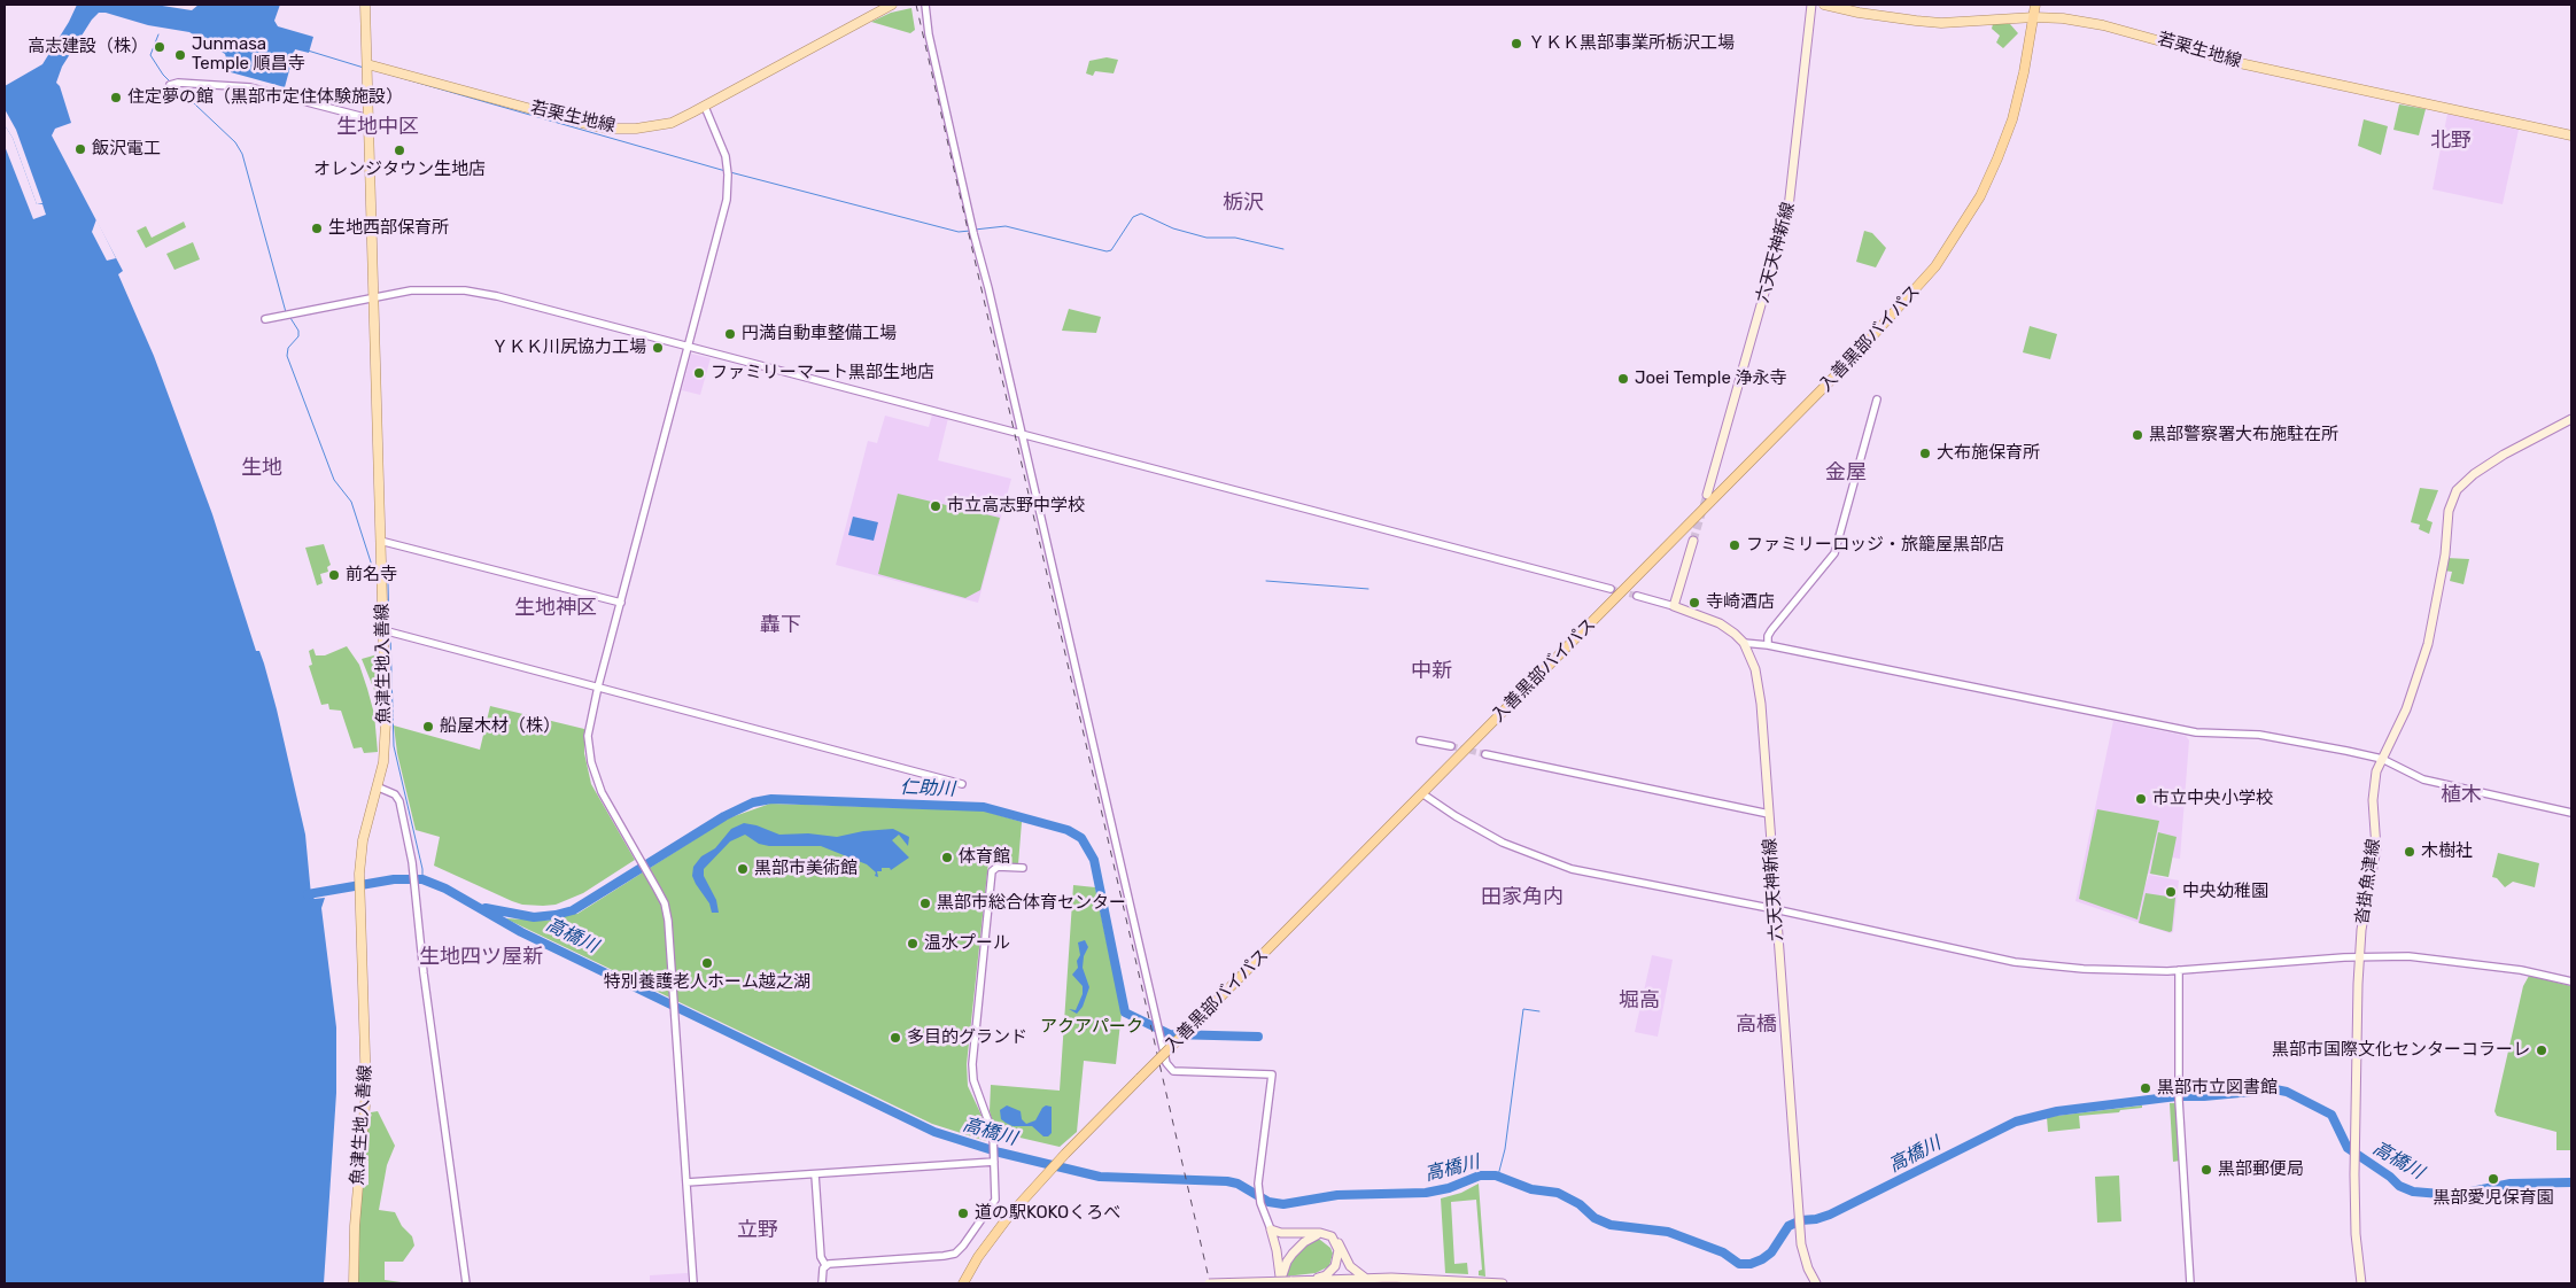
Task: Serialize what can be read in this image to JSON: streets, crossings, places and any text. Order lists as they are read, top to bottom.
{
  "streets": {
    "highway": ["入善黒部バイパス"],
    "main road": [
      "若栗生地線",
      "六天天神新線",
      "魚津生地入善線",
      "沓掛魚津線"
    ]
  },
  "crossings": [
    ["若栗生地線", "入善黒部バイパス"],
    ["若栗生地線", "魚津生地入善線"]
  ],
  "districts": [
    "生地中区",
    "北野",
    "栃沢",
    "生地",
    "金屋",
    "生地神区",
    "轟下",
    "中新",
    "植木",
    "田家角内",
    "生地四ツ屋新",
    "堀高",
    "高橋",
    "立野"
  ],
  "water": ["仁助川", "高橋川"],
  "parks": ["アクアパーク"],
  "places": [
    "ＹＫＫ黒部事業所栃沢工場",
    "高志建設（株）",
    "Junmasa Temple 順昌寺",
    "住定夢の館（黒部市定住体験施設）",
    "飯沢電工",
    "オレンジタウン生地店",
    "生地西部保育所",
    "円満自動車整備工場",
    "ＹＫＫ川尻協力工場",
    "ファミリーマート黒部生地店",
    "Joei Temple 浄永寺",
    "黒部警察署大布施駐在所",
    "大布施保育所",
    "市立高志野中学校",
    "ファミリーロッジ・旅籠屋黒部店",
    "前名寺",
    "寺崎酒店",
    "船屋木材（株）",
    "市立中央小学校",
    "木樹社",
    "体育館",
    "黒部市美術館",
    "中央幼稚園",
    "黒部市総合体育センター",
    "温水プール",
    "特別養護老人ホーム越之湖",
    "多目的グランド",
    "黒部市国際文化センターコラーレ",
    "黒部市立図書館",
    "黒部郵便局",
    "黒部愛児保育園",
    "道の駅KOKOくろべ"
  ]
}
